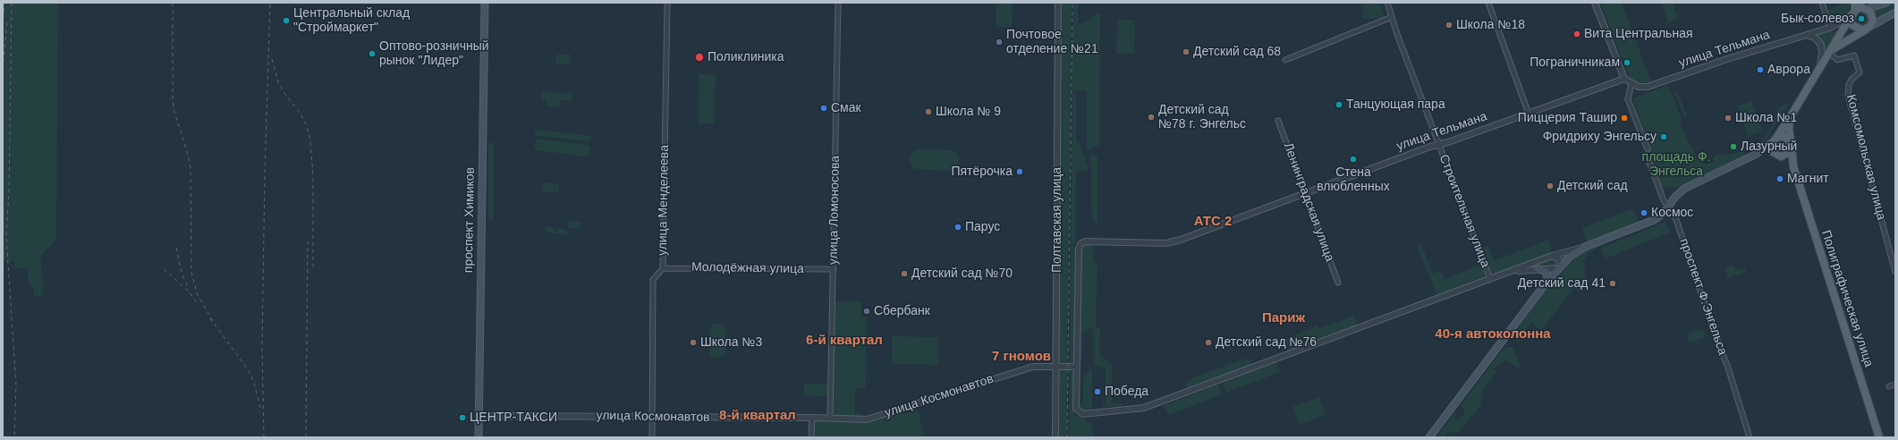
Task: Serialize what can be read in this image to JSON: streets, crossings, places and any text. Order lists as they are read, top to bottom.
{
  "streets": {
    "main road": ["улица Тельмана", "проспект Химиков", "Полиграфическая улица"],
    "street": [
      "Комсомольская улица",
      "улица Менделеева",
      "Ленинградская улица",
      "улица Ломоносова",
      "Строительная улица",
      "Полтавская улица",
      "Молодёжная улица",
      "проспект Ф.Энгельса",
      "улица Космонавтов"
    ]
  },
  "crossings": [
    ["улица Тельмана", "Ленинградская улица"],
    ["улица Тельмана", "Строительная улица"],
    ["улица Тельмана", "Полтавская улица"],
    ["улица Тельмана", "Полиграфическая улица"],
    ["Комсомольская улица", "Полиграфическая улица"],
    ["улица Менделеева", "Молодёжная улица"],
    ["улица Менделеева", "улица Космонавтов"],
    ["улица Ломоносова", "Молодёжная улица"],
    ["улица Ломоносова", "улица Космонавтов"],
    ["Строительная улица", "Полтавская улица"],
    ["проспект Химиков", "улица Космонавтов"],
    ["Полтавская улица", "улица Космонавтов"]
  ],
  "districts": [
    "АТС 2",
    "Париж",
    "40-я автоколонна",
    "6-й квартал",
    "7 гномов",
    "8-й квартал"
  ],
  "parks": ["площадь Ф. Энгельса"],
  "places": [
    "Бык-солевоз",
    "Центральный склад \"Строймаркет\"",
    "Школа №18",
    "Вита Центральная",
    "Почтовое отделение №21",
    "Детский сад 68",
    "Оптово-розничный рынок \"Лидер\"",
    "Поликлиника",
    "Пограничникам",
    "Аврора",
    "Танцующая пара",
    "Смак",
    "Школа № 9",
    "Детский сад №78 г. Энгельс",
    "Пиццерия Ташир",
    "Школа №1",
    "Фридриху Энгельсу",
    "Лазурный",
    "Стена влюбленных",
    "Пятёрочка",
    "Магнит",
    "Детский сад",
    "Космос",
    "Парус",
    "Детский сад №70",
    "Детский сад 41",
    "Сбербанк",
    "Школа №3",
    "Детский сад №76",
    "Победа",
    "ЦЕНТР-ТАКСИ"
  ]
}
